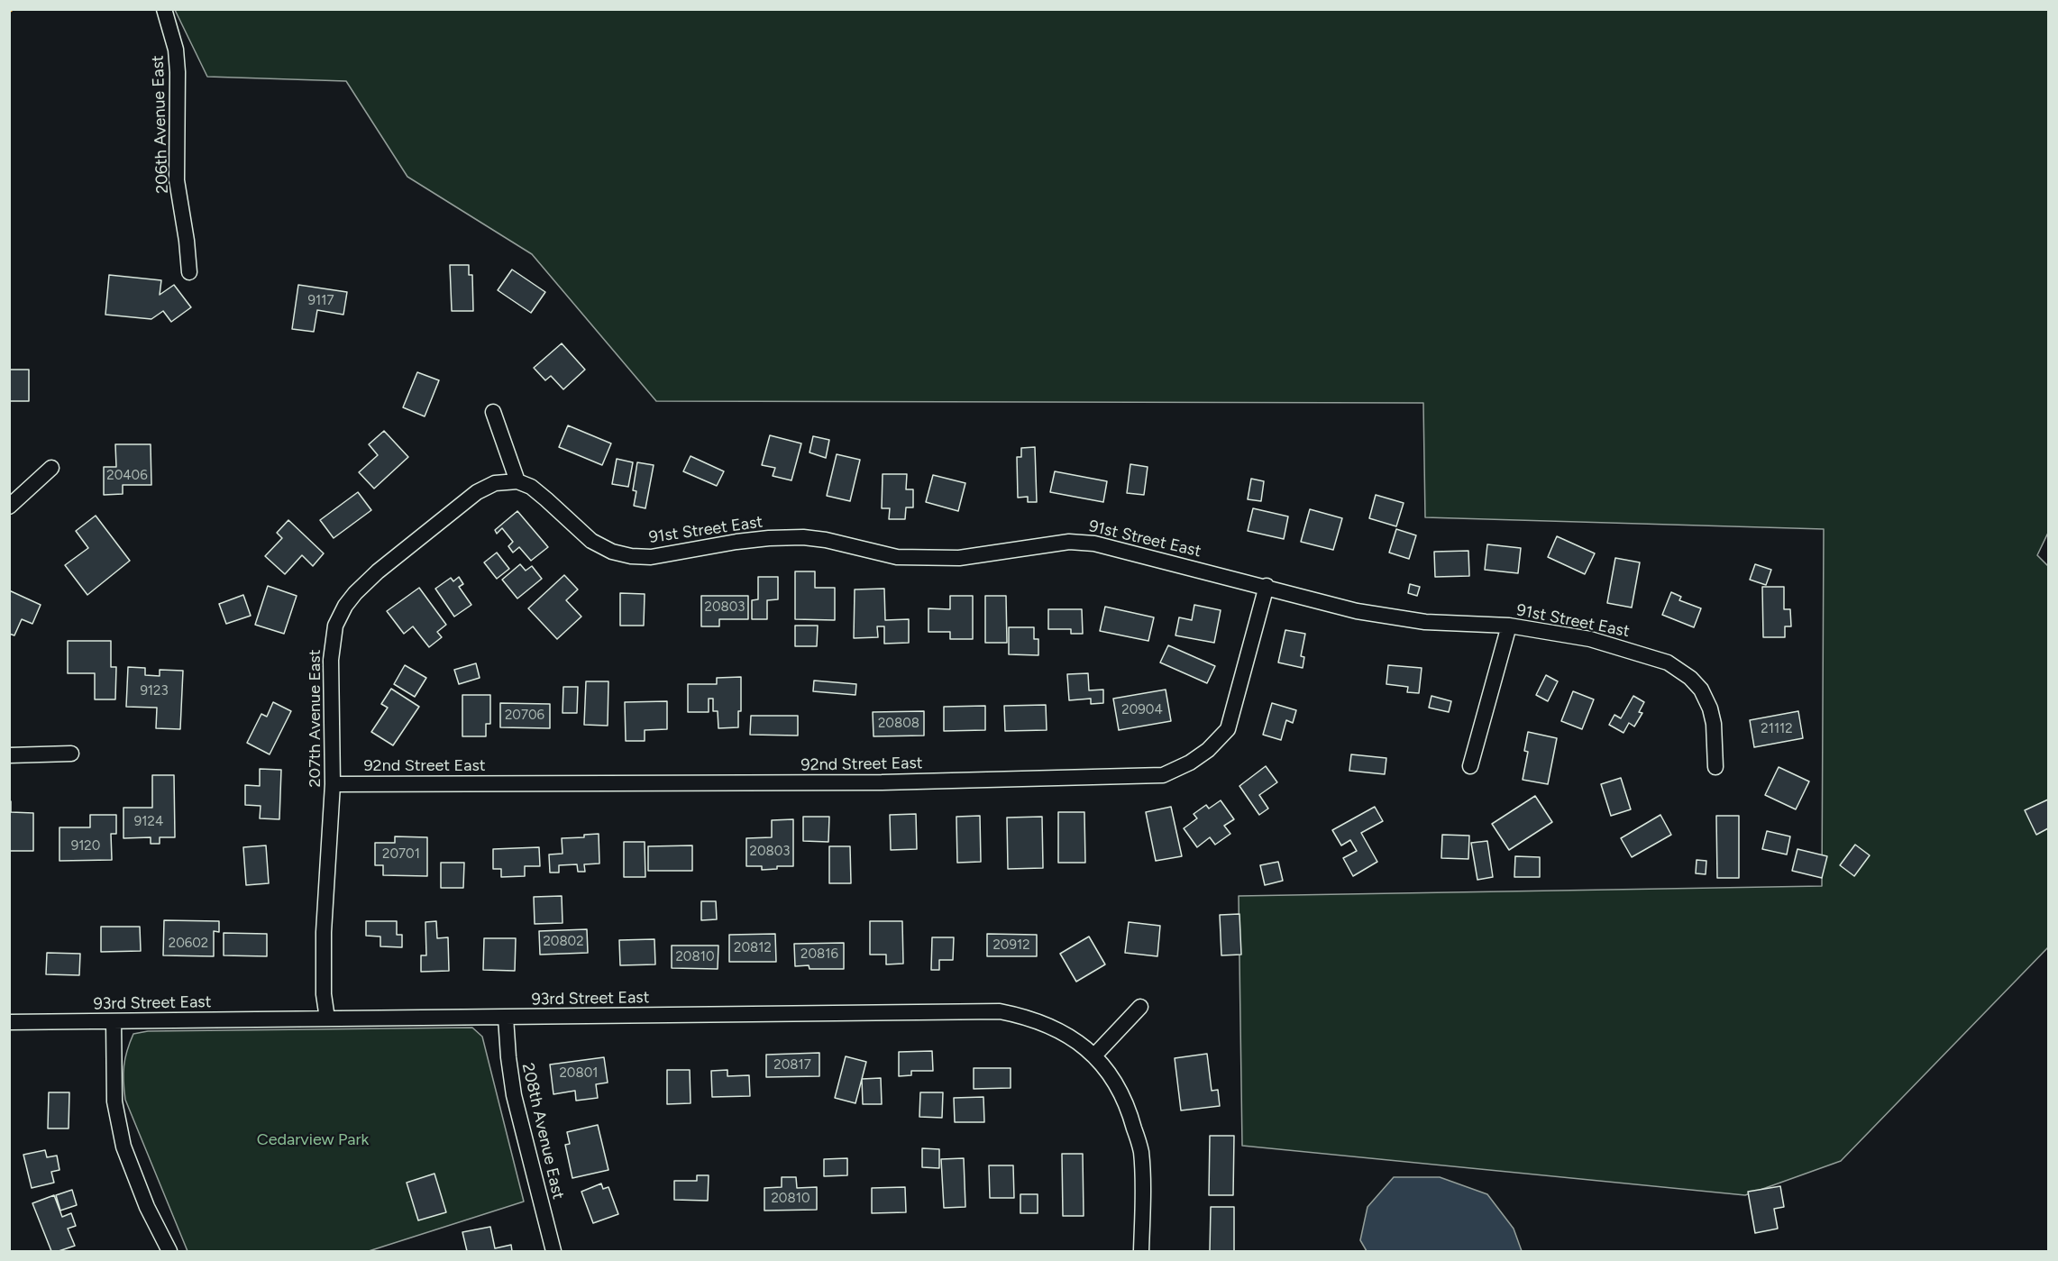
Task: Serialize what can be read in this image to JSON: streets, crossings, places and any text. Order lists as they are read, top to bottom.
{
  "streets": {
    "street": [
      "206th Avenue East",
      "91st Street East",
      "207th Avenue East",
      "92nd Street East",
      "93rd Street East",
      "208th Avenue East"
    ]
  },
  "crossings": [
    ["91st Street East", "207th Avenue East"],
    ["91st Street East", "92nd Street East"],
    ["207th Avenue East", "92nd Street East"],
    ["207th Avenue East", "93rd Street East"],
    ["93rd Street East", "208th Avenue East"]
  ],
  "parks": ["Cedarview Park"],
  "house_numbers": [
    "9117",
    "20406",
    "20803",
    "9123",
    "20904",
    "20706",
    "20808",
    "21112",
    "9124",
    "9120",
    "20803",
    "20701",
    "20802",
    "20602",
    "20912",
    "20812",
    "20816",
    "20810",
    "20817",
    "20801",
    "20810"
  ]
}
